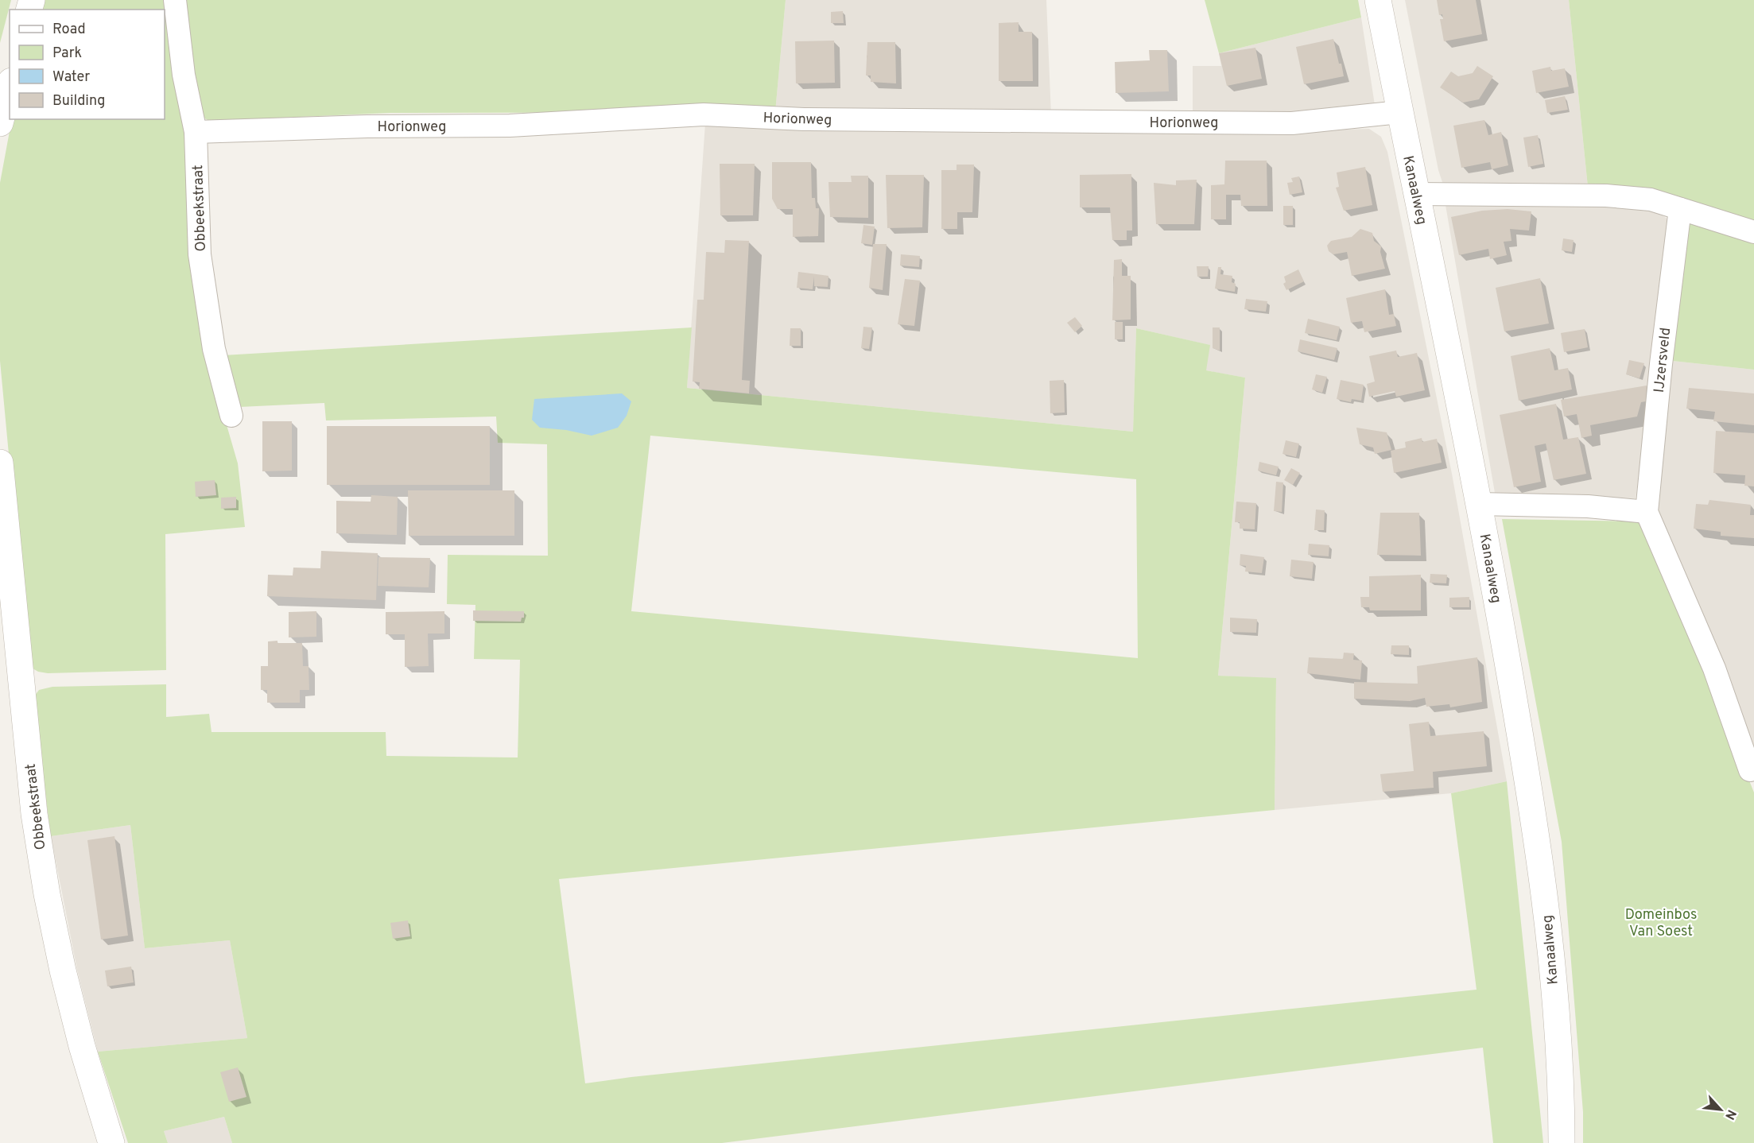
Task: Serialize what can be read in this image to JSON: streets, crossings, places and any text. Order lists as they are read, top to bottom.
{
  "streets": {
    "street": [
      "Horionweg",
      "Kanaalweg",
      "Obbeekstraat",
      "IJzersveld"
    ]
  },
  "crossings": [
    ["Horionweg", "Kanaalweg"],
    ["Horionweg", "Obbeekstraat"]
  ],
  "parks": ["Domeinbos Van Soest"],
  "legend": [
    "Road",
    "Park",
    "Water",
    "Building"
  ],
  "north": "bottom right"
}
